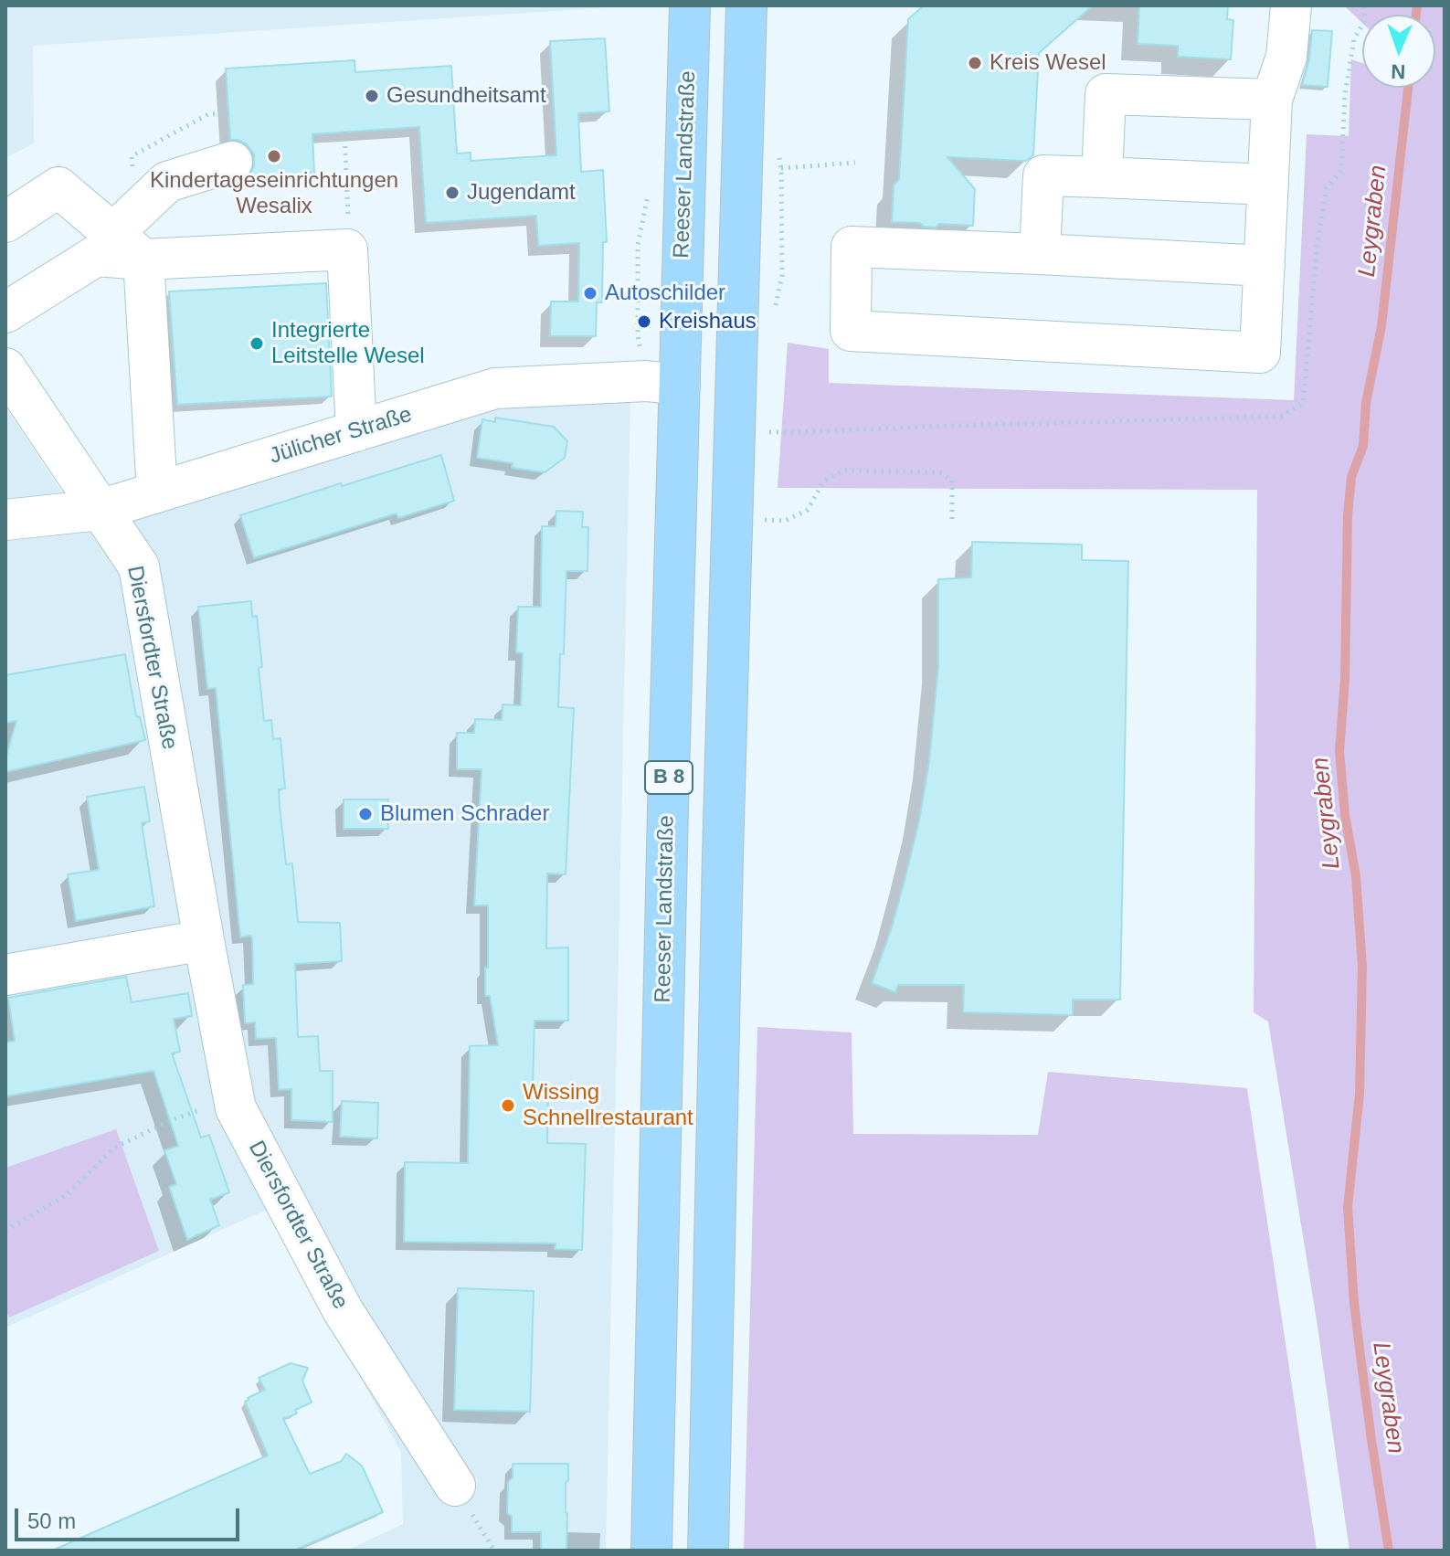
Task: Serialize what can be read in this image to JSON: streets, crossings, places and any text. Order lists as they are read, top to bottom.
{
  "streets": {
    "main road": ["Reeser Landstraße", "B 8"],
    "street": ["Jülicher Straße", "Diersfordter Straße"]
  },
  "crossings": [
    ["Reeser Landstraße", "Jülicher Straße"],
    ["Jülicher Straße", "Diersfordter Straße"]
  ],
  "water": ["Leygraben"],
  "places": [
    "Kreis Wesel",
    "Gesundheitsamt",
    "Kindertageseinrichtungen Wesalix",
    "Jugendamt",
    "Autoschilder",
    "Kreishaus",
    "Integrierte Leitstelle Wesel",
    "Blumen Schrader",
    "Wissing Schnellrestaurant"
  ],
  "scale_bar": "50 m",
  "north": "bottom"
}
